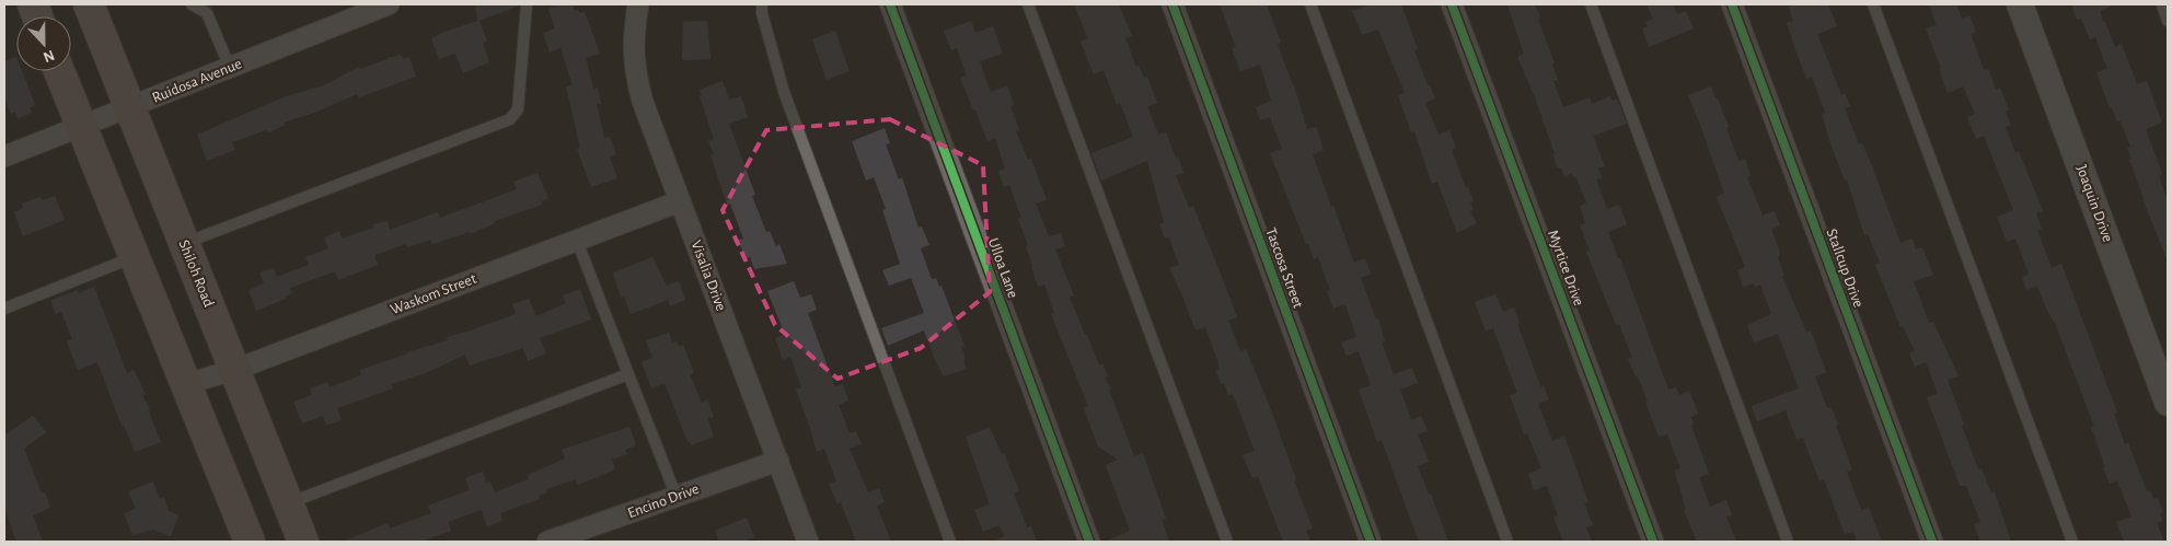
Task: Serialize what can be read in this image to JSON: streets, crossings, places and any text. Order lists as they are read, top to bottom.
{
  "streets": {
    "main road": ["Shiloh Road"],
    "street": [
      "Ruidosa Avenue",
      "Joaquin Drive",
      "Ulloa Lane",
      "Tascosa Street",
      "Myrtice Drive",
      "Stallcup Drive",
      "Visalia Drive",
      "Waskom Street",
      "Encino Drive"
    ]
  },
  "crossings": [
    ["Ruidosa Avenue", "Shiloh Road"],
    ["Shiloh Road", "Waskom Street"],
    ["Visalia Drive", "Waskom Street"],
    ["Visalia Drive", "Encino Drive"]
  ],
  "north": "bottom"
}
